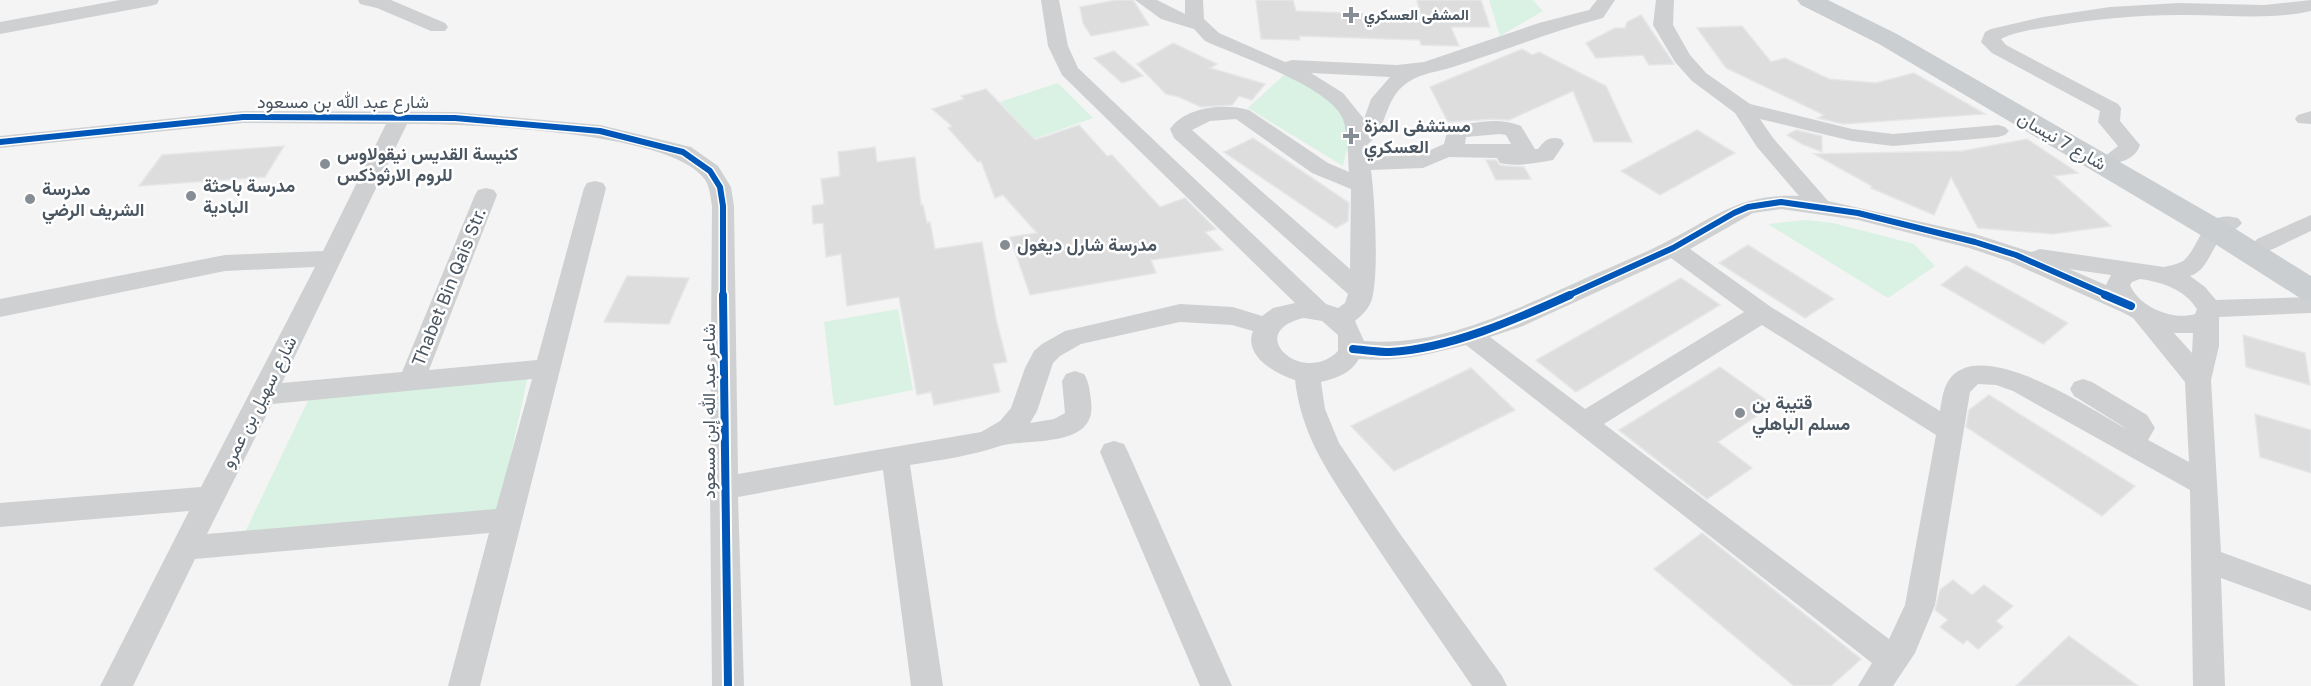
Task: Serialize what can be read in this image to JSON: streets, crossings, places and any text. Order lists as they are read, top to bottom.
{
  "streets": {
    "main road": ["شارع 7 نيسان"],
    "street": [
      "شارع عبد الله بن مسعود",
      "Thabet Bin Qais Str.",
      "شارع سهيل بن عمرو",
      "شاعر عبد الله إبن مسعود"
    ]
  },
  "crossings": [
    ["شارع عبد الله بن مسعود", "شارع سهيل بن عمرو"],
    ["شارع عبد الله بن مسعود", "شاعر عبد الله إبن مسعود"]
  ],
  "places": {
    "health": ["المشفى العسكري", "مستشفى المزة العسكري"],
    "other": [
      "كنيسة القديس نيقولاوس للروم الارثوذكس",
      "مدرسة باحثة البادية",
      "مدرسة الشريف الرضي",
      "مدرسة شارل ديغول",
      "قتيبة بن مسلم الباهلي"
    ]
  }
}
